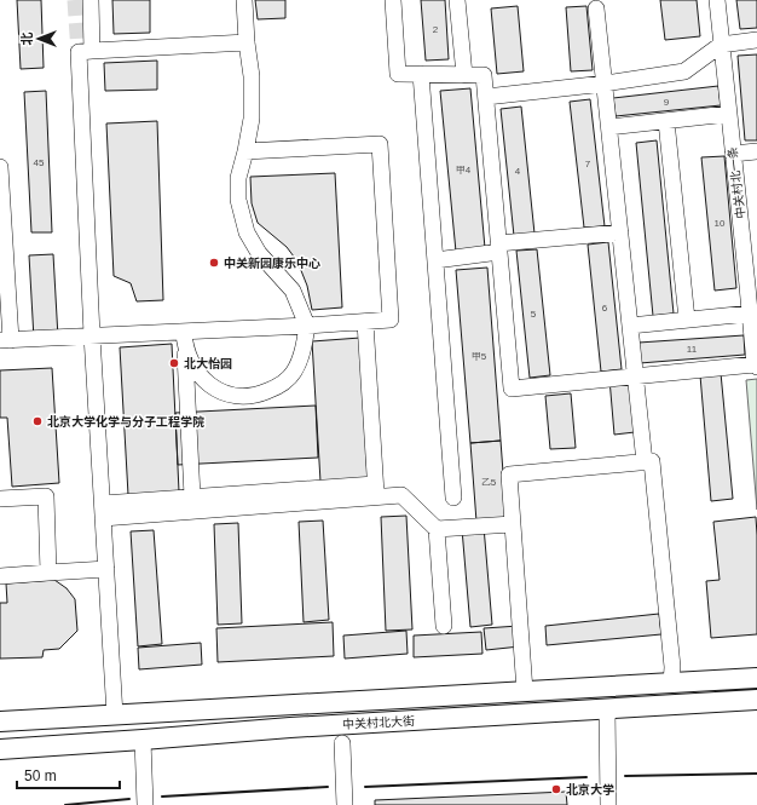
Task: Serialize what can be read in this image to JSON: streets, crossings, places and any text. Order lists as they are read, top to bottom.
{
  "streets": {
    "main road": ["中关村北大街"],
    "street": ["中关村北一条"]
  },
  "places": [
    "中关新园康乐中心",
    "北大怡园",
    "北京大学化学与分子工程学院",
    "北京大学"
  ],
  "house_numbers": [
    "2",
    "9",
    "45",
    "7",
    "甲4",
    "4",
    "10",
    "6",
    "5",
    "11",
    "甲5",
    "乙5"
  ],
  "scale_bar": "50 m",
  "north": "left"
}
